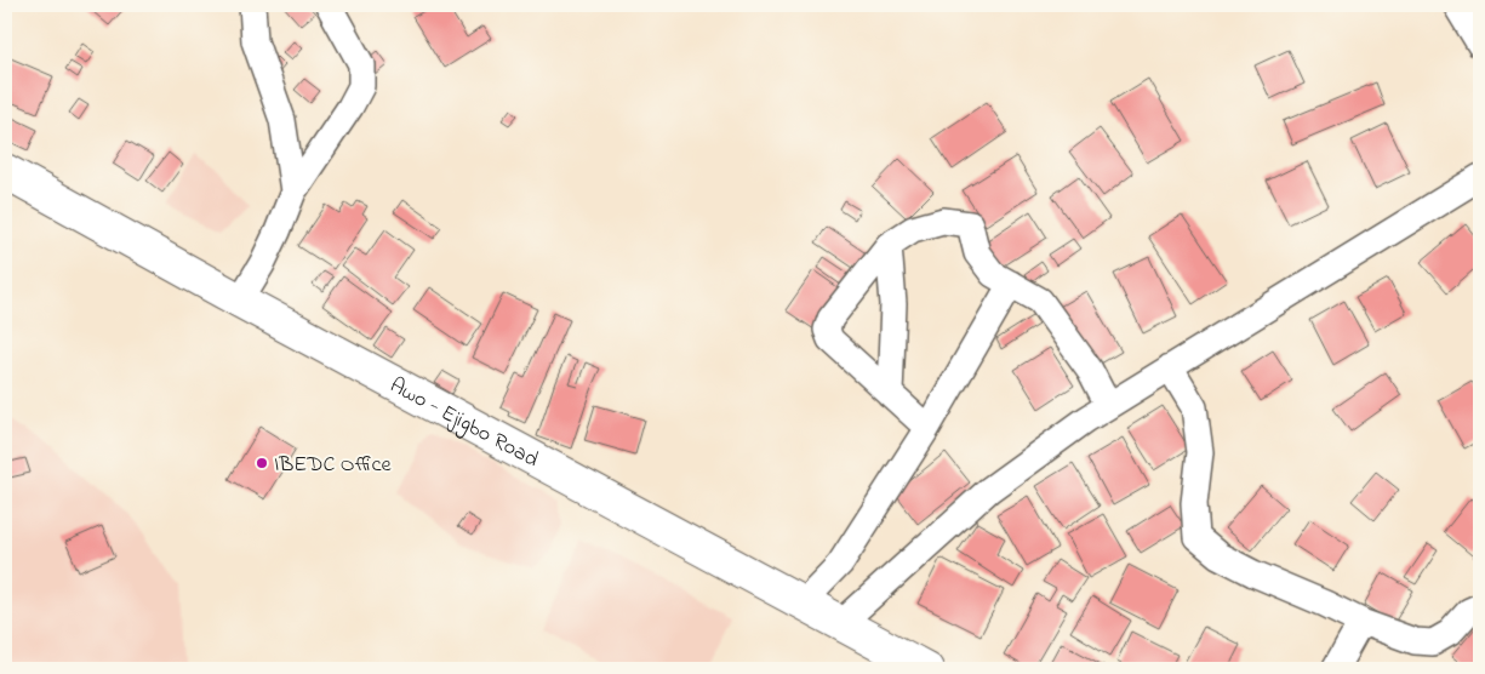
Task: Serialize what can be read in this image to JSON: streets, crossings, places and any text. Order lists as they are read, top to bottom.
{
  "streets": {
    "main road": ["Awo - Ejigbo Road"]
  },
  "places": ["IBEDC Office"]
}
